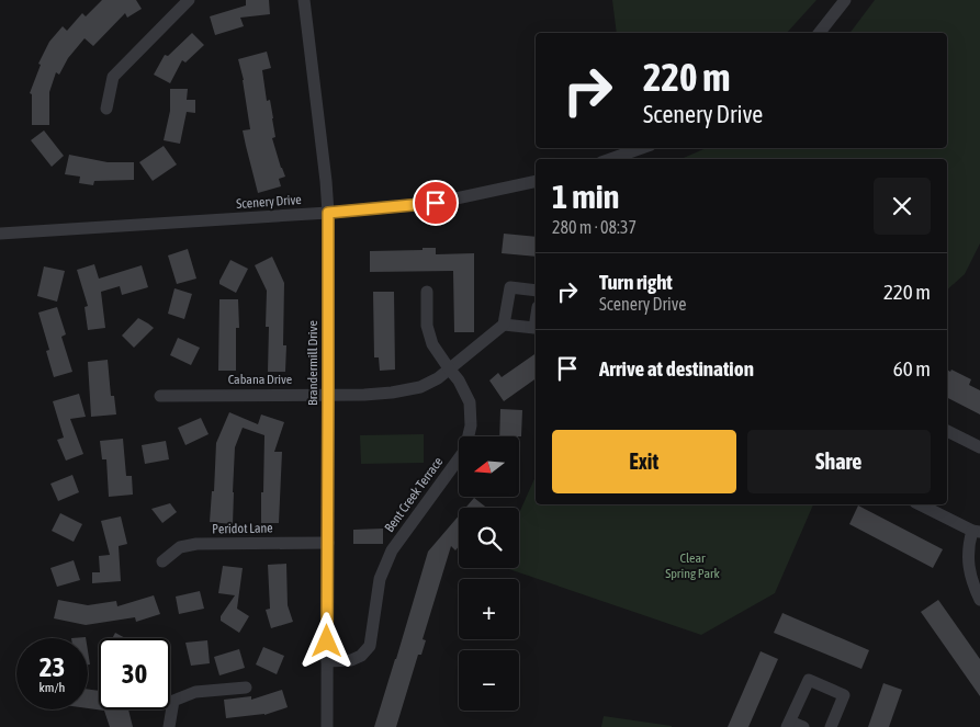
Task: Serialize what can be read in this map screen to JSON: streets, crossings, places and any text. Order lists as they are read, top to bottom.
{
  "streets": {
    "street": [
      "Scenery Drive",
      "Brandermill Drive",
      "Cabana Drive",
      "Bent Creek Terrace",
      "Peridot Lane"
    ]
  },
  "crossings": [
    ["Scenery Drive", "Brandermill Drive"],
    ["Brandermill Drive", "Cabana Drive"],
    ["Brandermill Drive", "Bent Creek Terrace"],
    ["Brandermill Drive", "Peridot Lane"],
    ["Cabana Drive", "Bent Creek Terrace"]
  ],
  "parks": ["Clear Spring Park"],
  "north": "left",
  "page": {
    "turn": ["220 m", "Scenery Drive"],
    "heading": ["1 min", "280 m · 08:37"],
    "list": [
      {
        "name": "Turn right",
        "note": "Scenery Drive",
        "value": "220 m"
      },
      {
        "name": "Arrive at destination",
        "value": "60 m"
      }
    ],
    "buttons": ["Exit", "Share"],
    "map_buttons": ["+", "−"],
    "speed": "23 km/h",
    "limit": "30"
  }
}
